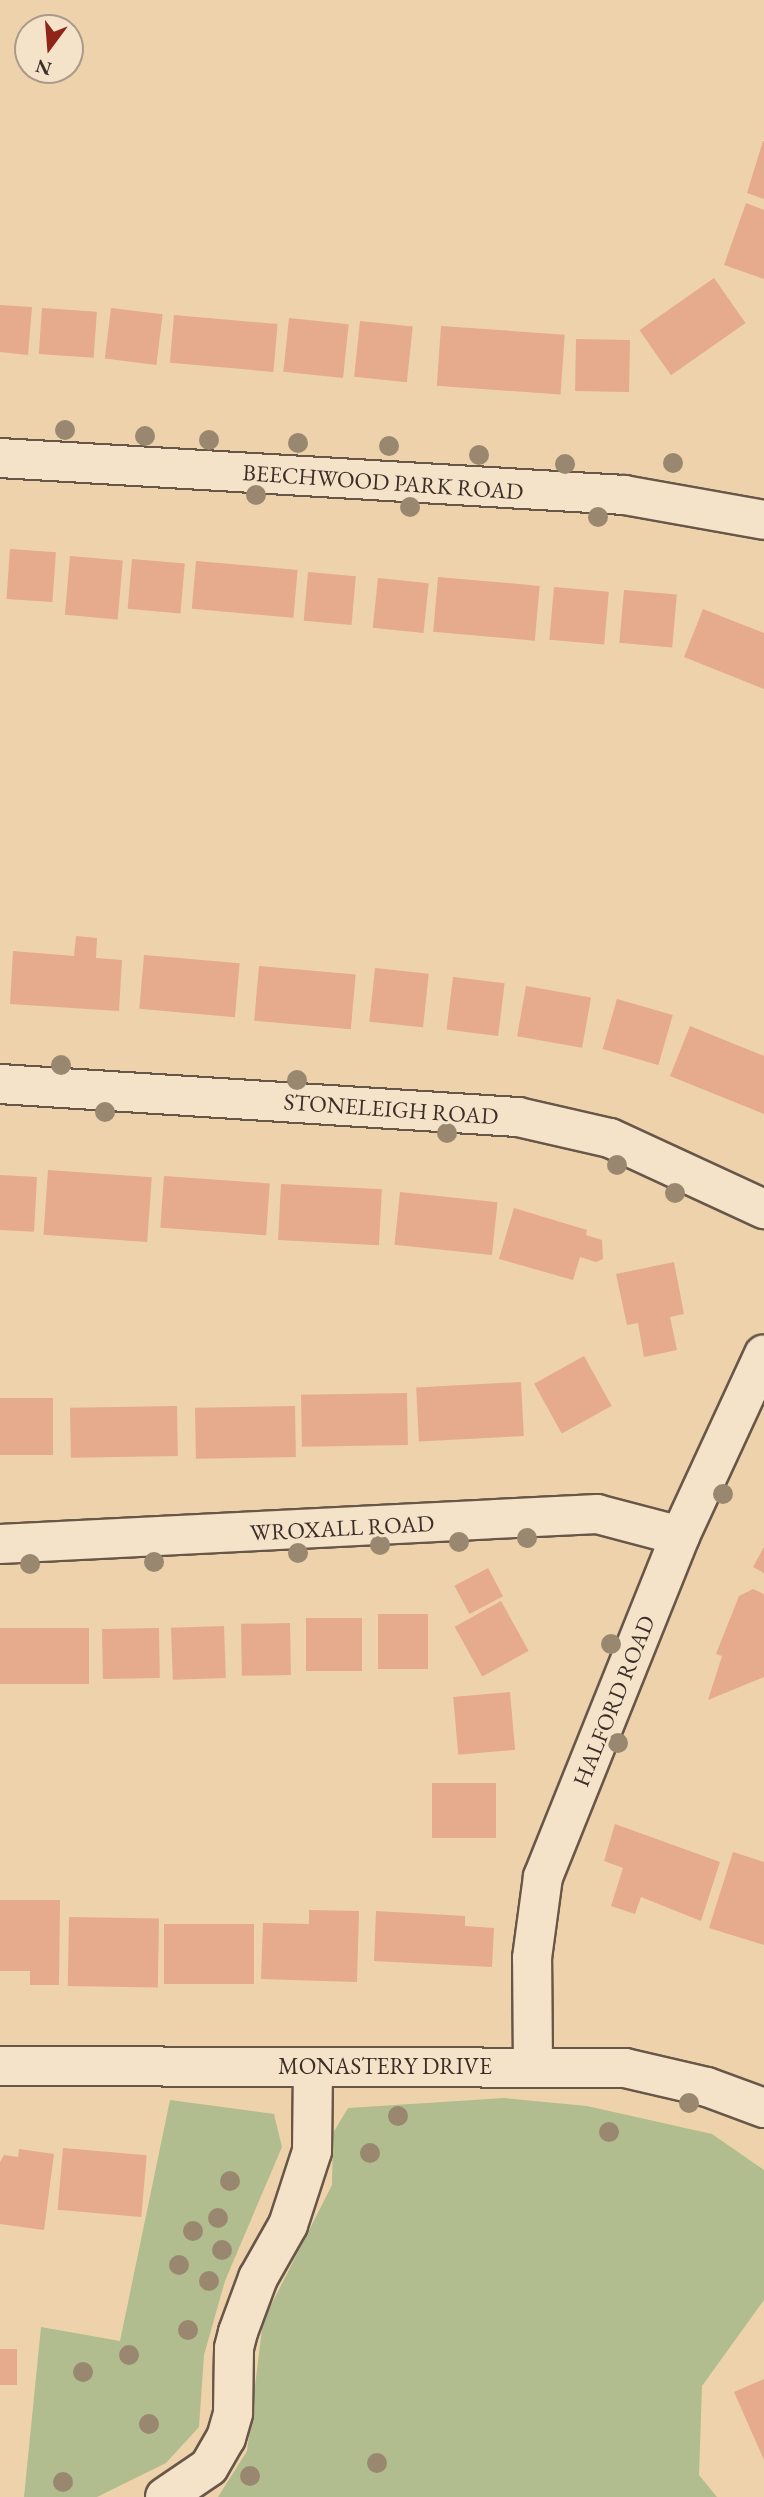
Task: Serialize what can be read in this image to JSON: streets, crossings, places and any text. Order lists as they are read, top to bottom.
{
  "streets": {
    "street": [
      "BEECHWOOD PARK ROAD",
      "STONELEIGH ROAD",
      "WROXALL ROAD",
      "HALFORD ROAD",
      "MONASTERY DRIVE"
    ]
  },
  "crossings": [
    ["WROXALL ROAD", "HALFORD ROAD"],
    ["HALFORD ROAD", "MONASTERY DRIVE"]
  ],
  "north": "bottom"
}
